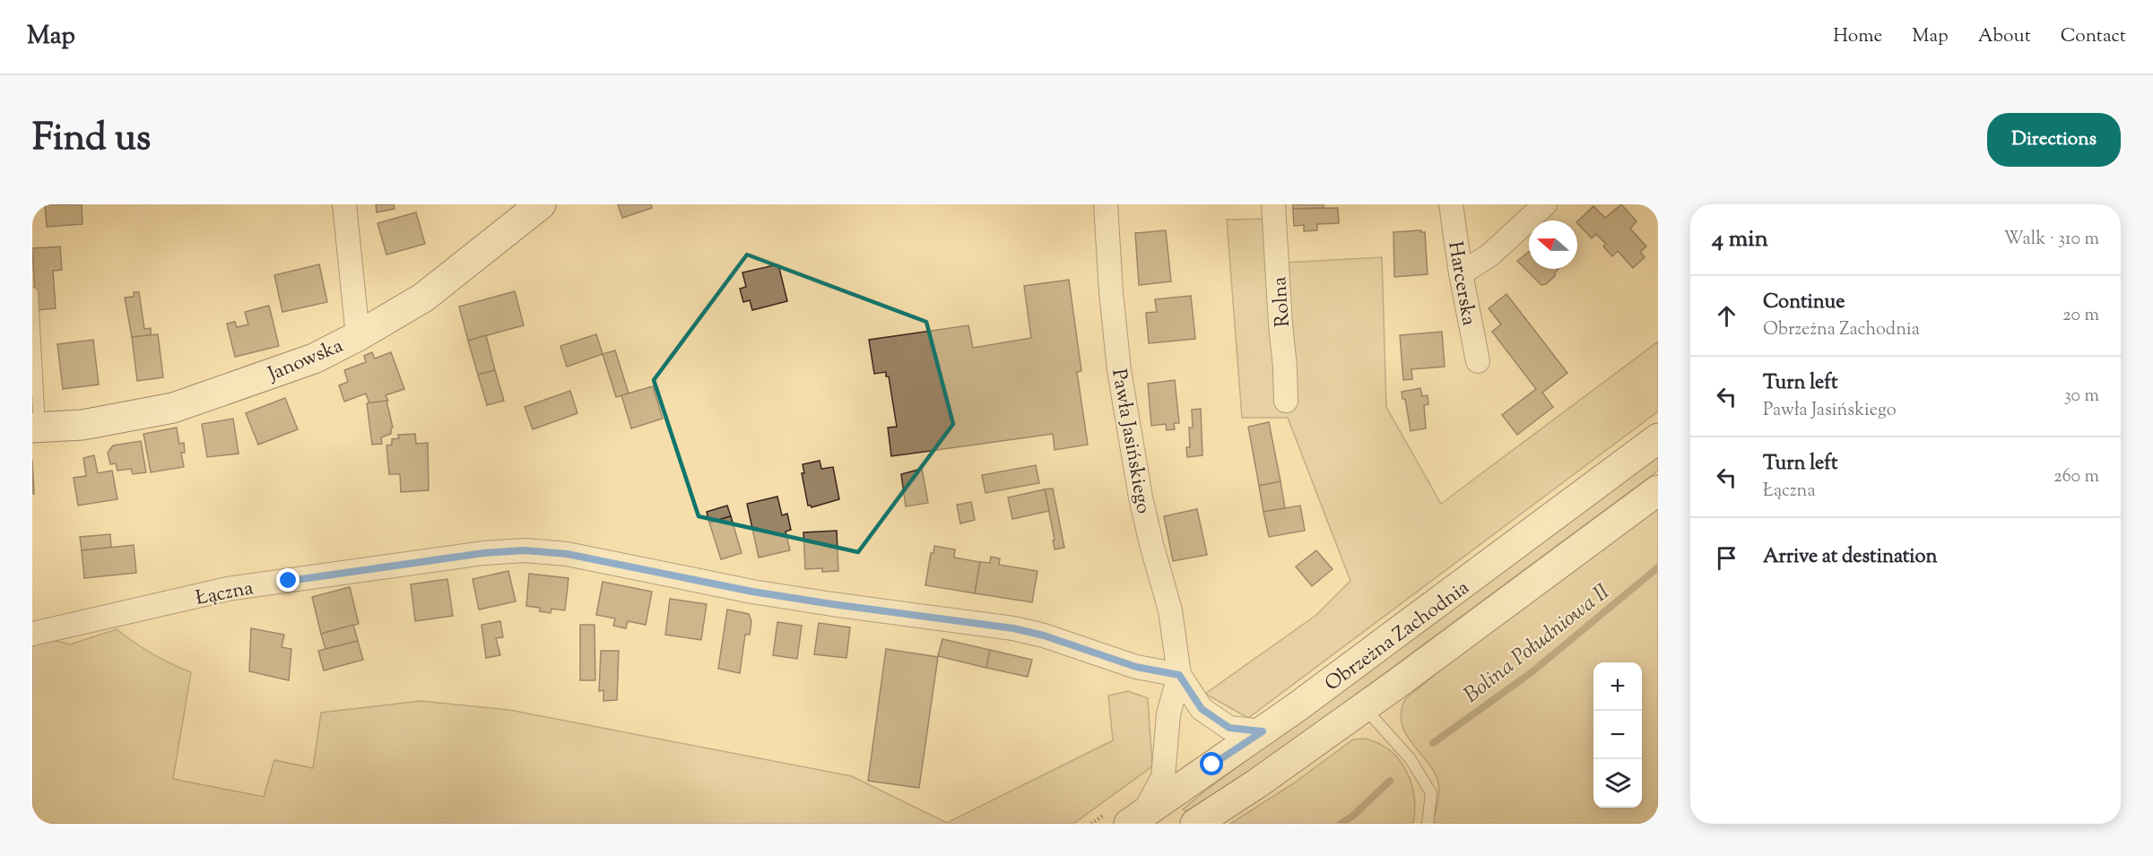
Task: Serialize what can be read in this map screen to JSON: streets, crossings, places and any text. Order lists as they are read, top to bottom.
{
  "streets": {
    "street": [
      "Harcerska",
      "Rolna",
      "Janowska",
      "Pawła Jasińskiego",
      "Łączna",
      "Obrzeżna Zachodnia"
    ]
  },
  "crossings": [
    ["Pawła Jasińskiego", "Łączna"],
    ["Pawła Jasińskiego", "Obrzeżna Zachodnia"]
  ],
  "water": ["Bolina Południowa II"],
  "north": "left",
  "page": {
    "header": "Map",
    "nav": [
      "Home",
      "Map",
      "About",
      "Contact"
    ],
    "title": "Find us",
    "buttons": "Directions",
    "heading": ["4 min", "Walk · 310 m"],
    "list": [
      ["Continue", "Obrzeżna Zachodnia", "20 m"],
      ["Turn left", "Pawła Jasińskiego", "30 m"],
      ["Turn left", "Łączna", "260 m"],
      "Arrive at destination"
    ],
    "map_buttons": ["+", "−"]
  }
}
